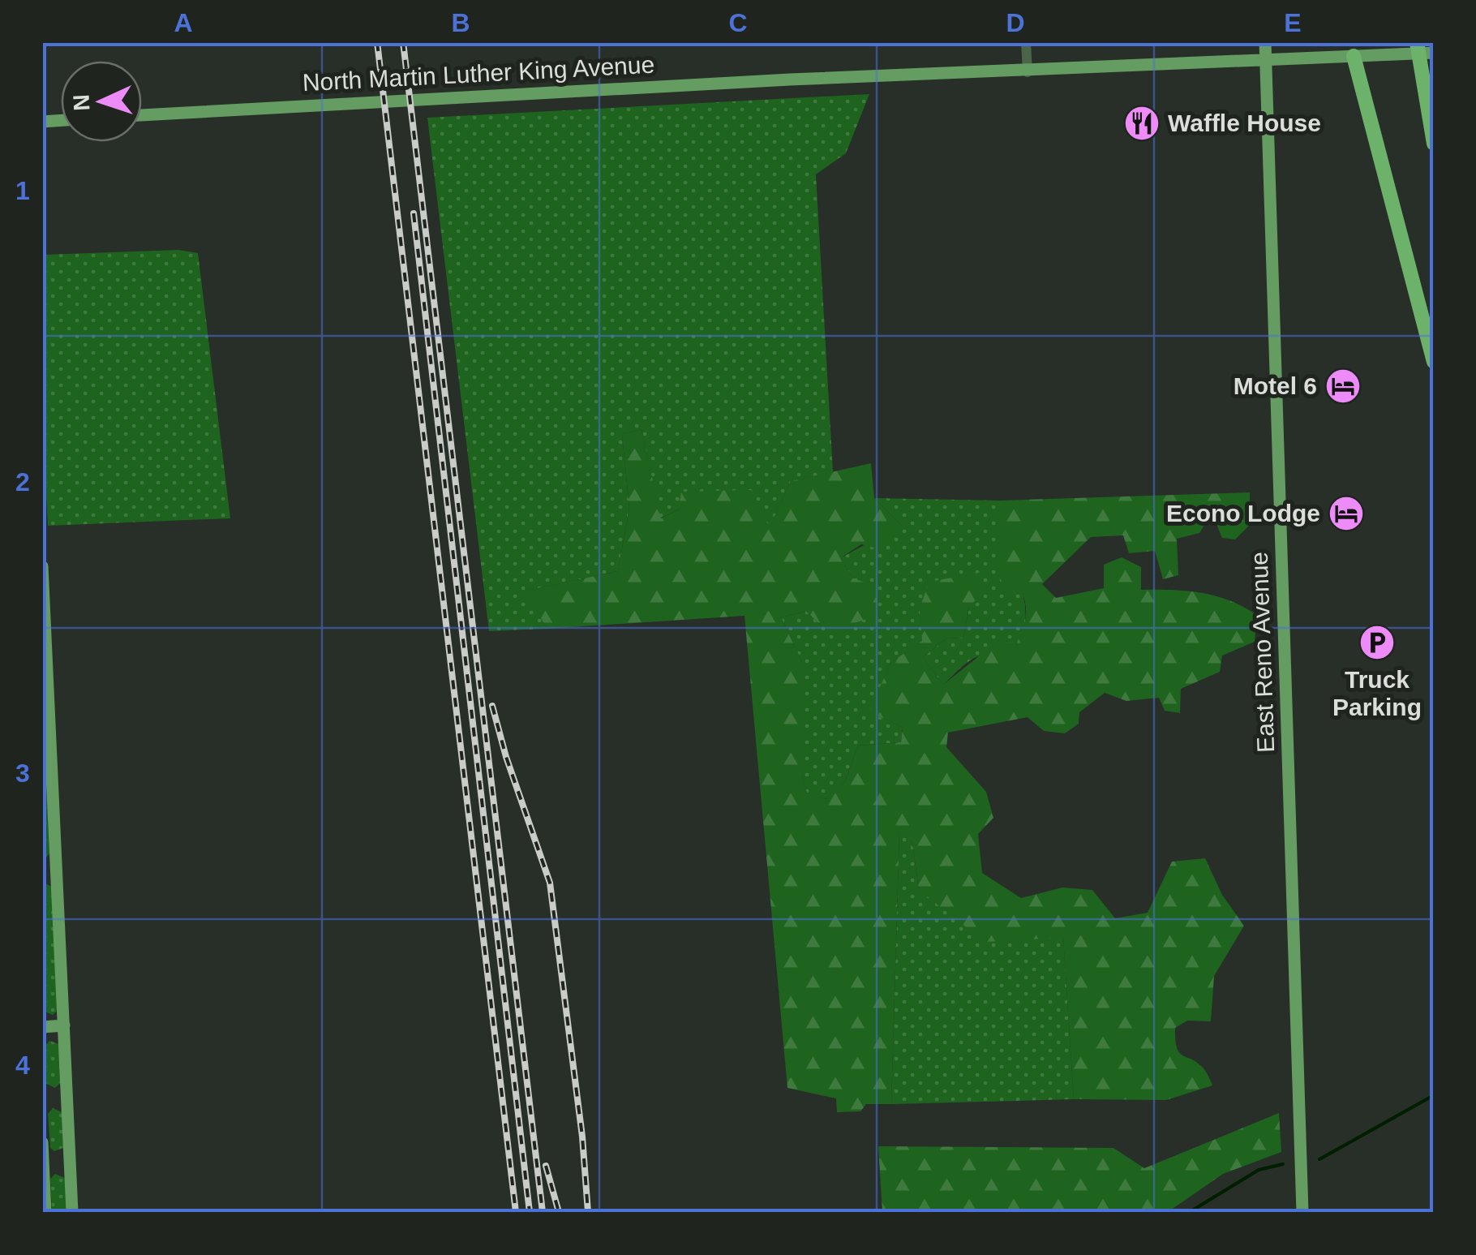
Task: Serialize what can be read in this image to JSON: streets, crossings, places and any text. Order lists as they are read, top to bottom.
{
  "streets": {
    "main road": ["North Martin Luther King Avenue", "East Reno Avenue"]
  },
  "crossings": [
    ["North Martin Luther King Avenue", "East Reno Avenue"]
  ],
  "places": {
    "restaurant": ["Waffle House"],
    "hotel": ["Motel 6", "Econo Lodge"],
    "parking": ["Truck Parking"]
  },
  "north": "left",
  "grid": {
    "columns": [
      "A",
      "B",
      "C",
      "D",
      "E"
    ],
    "rows": [
      "1",
      "2",
      "3",
      "4"
    ]
  }
}
